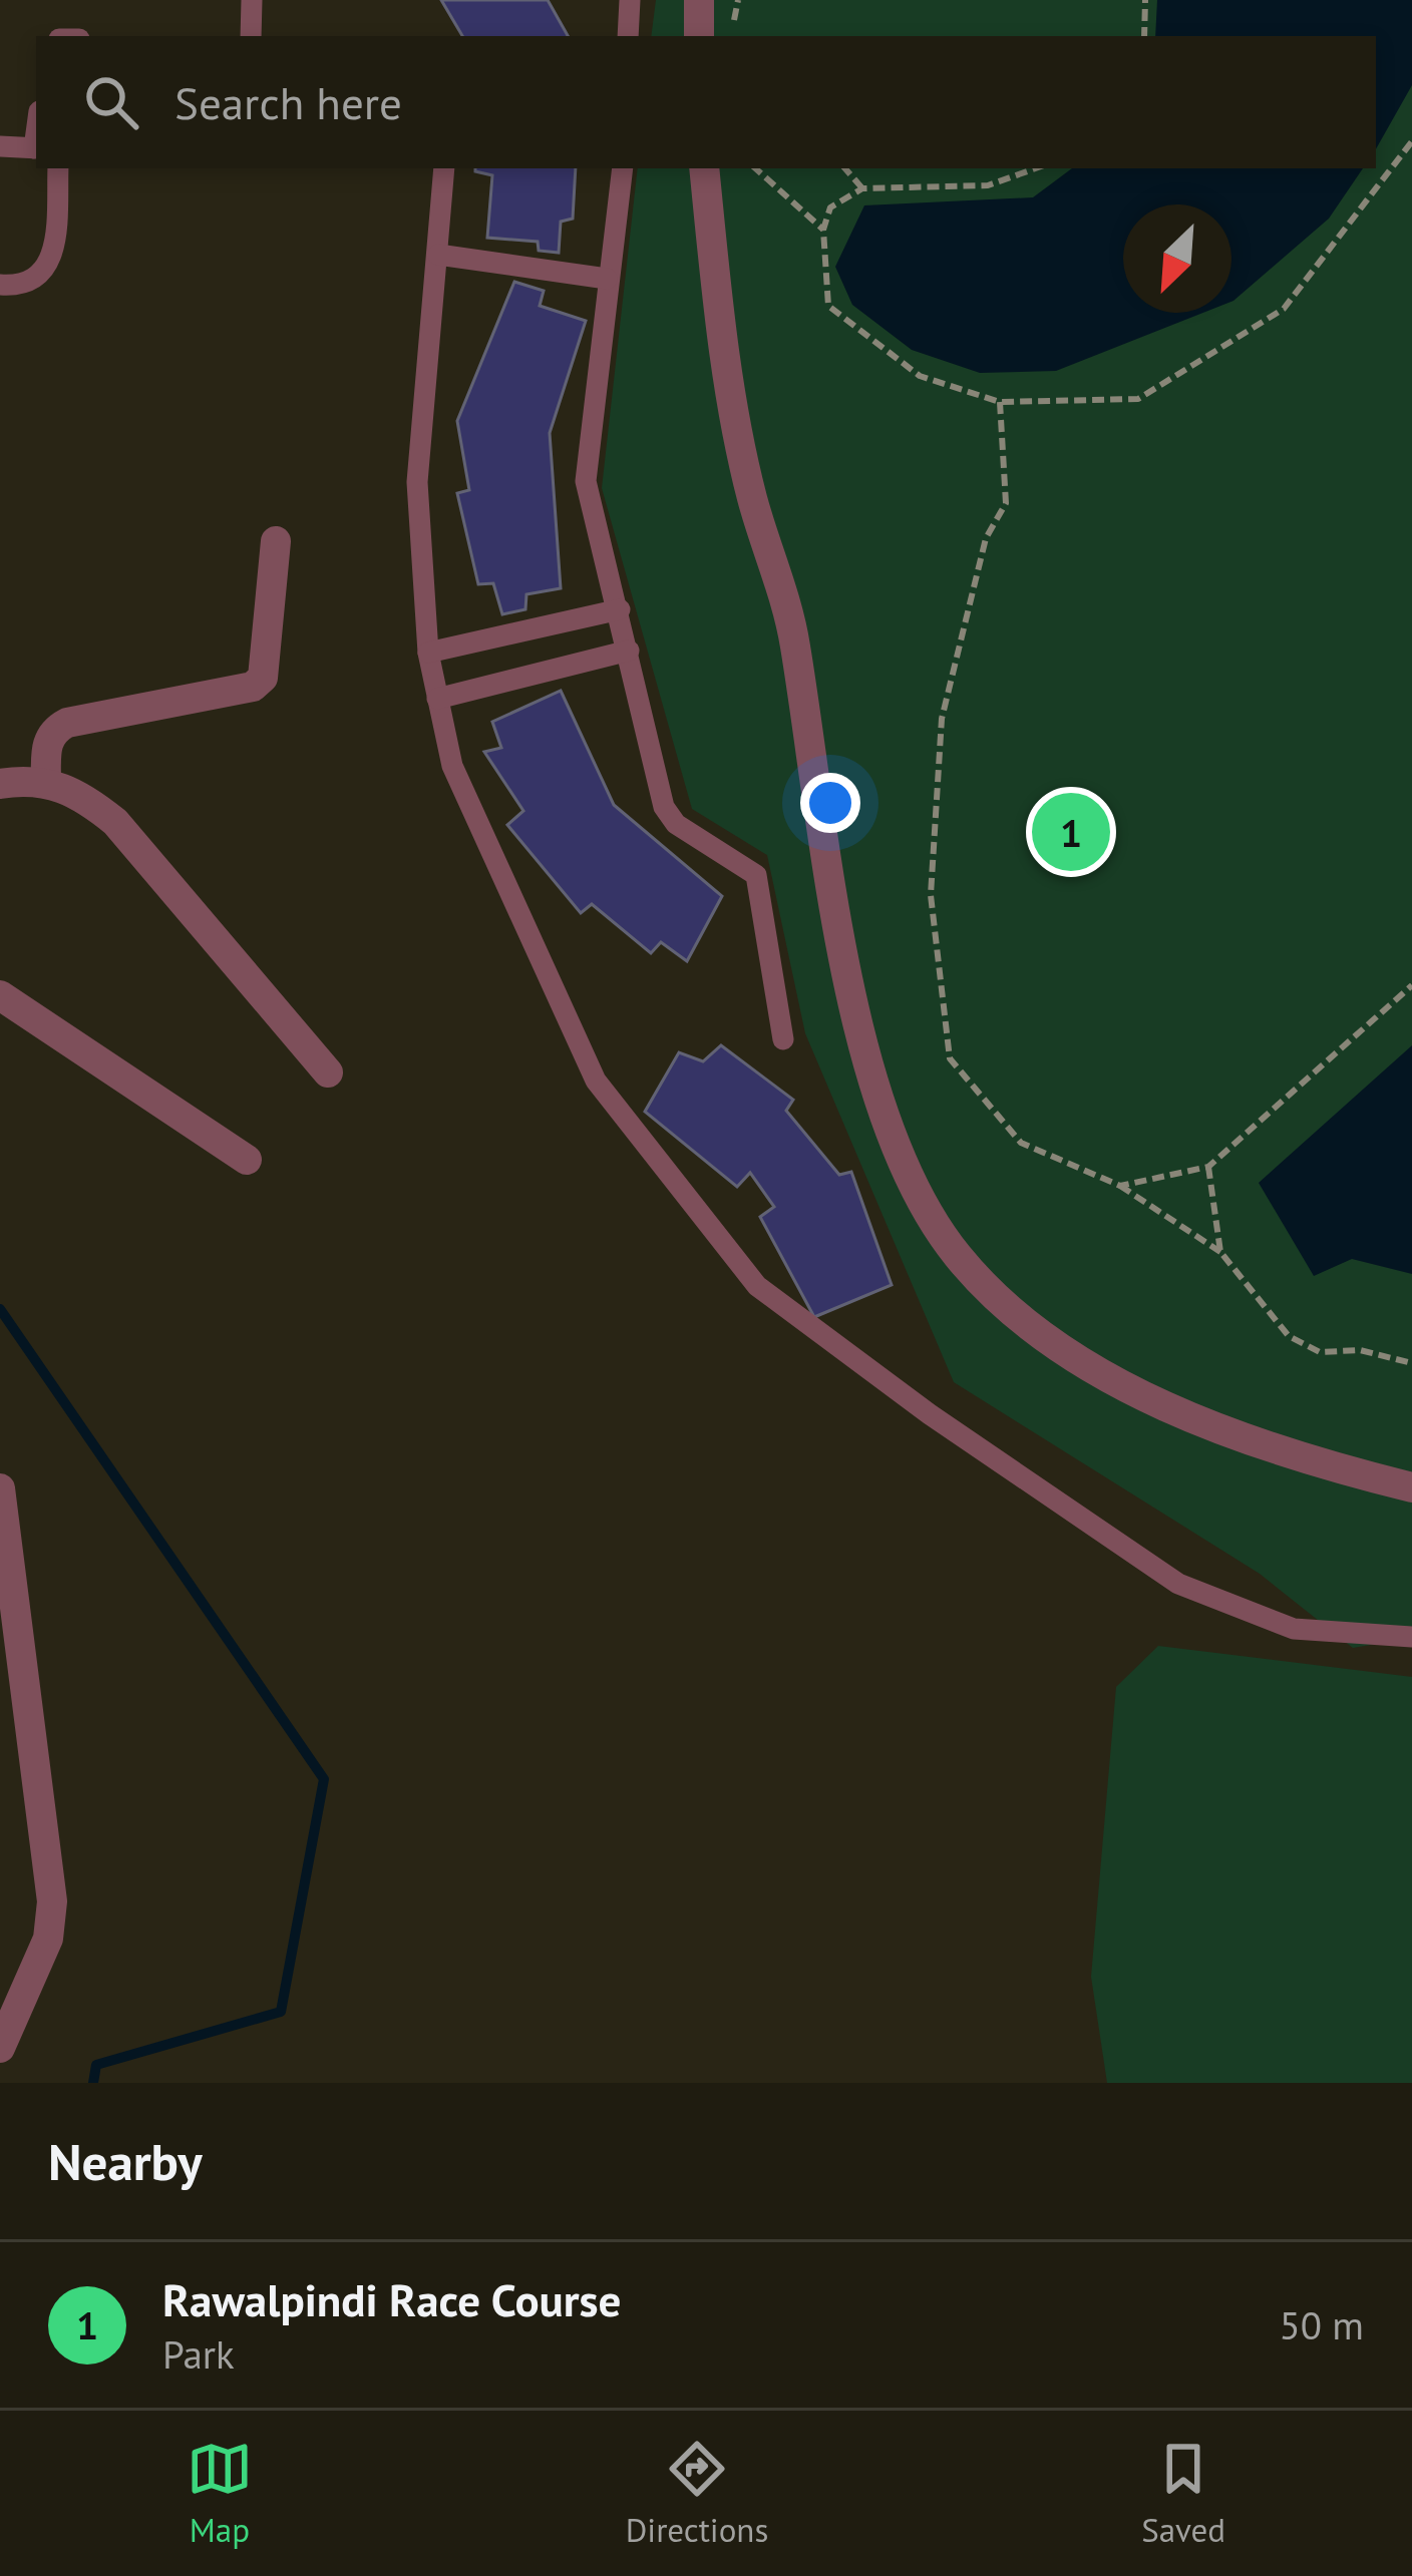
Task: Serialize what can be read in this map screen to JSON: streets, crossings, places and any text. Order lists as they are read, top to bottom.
{
  "north": "bottom left",
  "page": {
    "search": "Search here",
    "pins": "1",
    "heading": "Nearby",
    "list": [
      {
        "mark": "1",
        "name": "Rawalpindi Race Course",
        "note": "Park",
        "value": "50 m"
      }
    ],
    "nav": ["Map", "Directions", "Saved"]
  }
}
